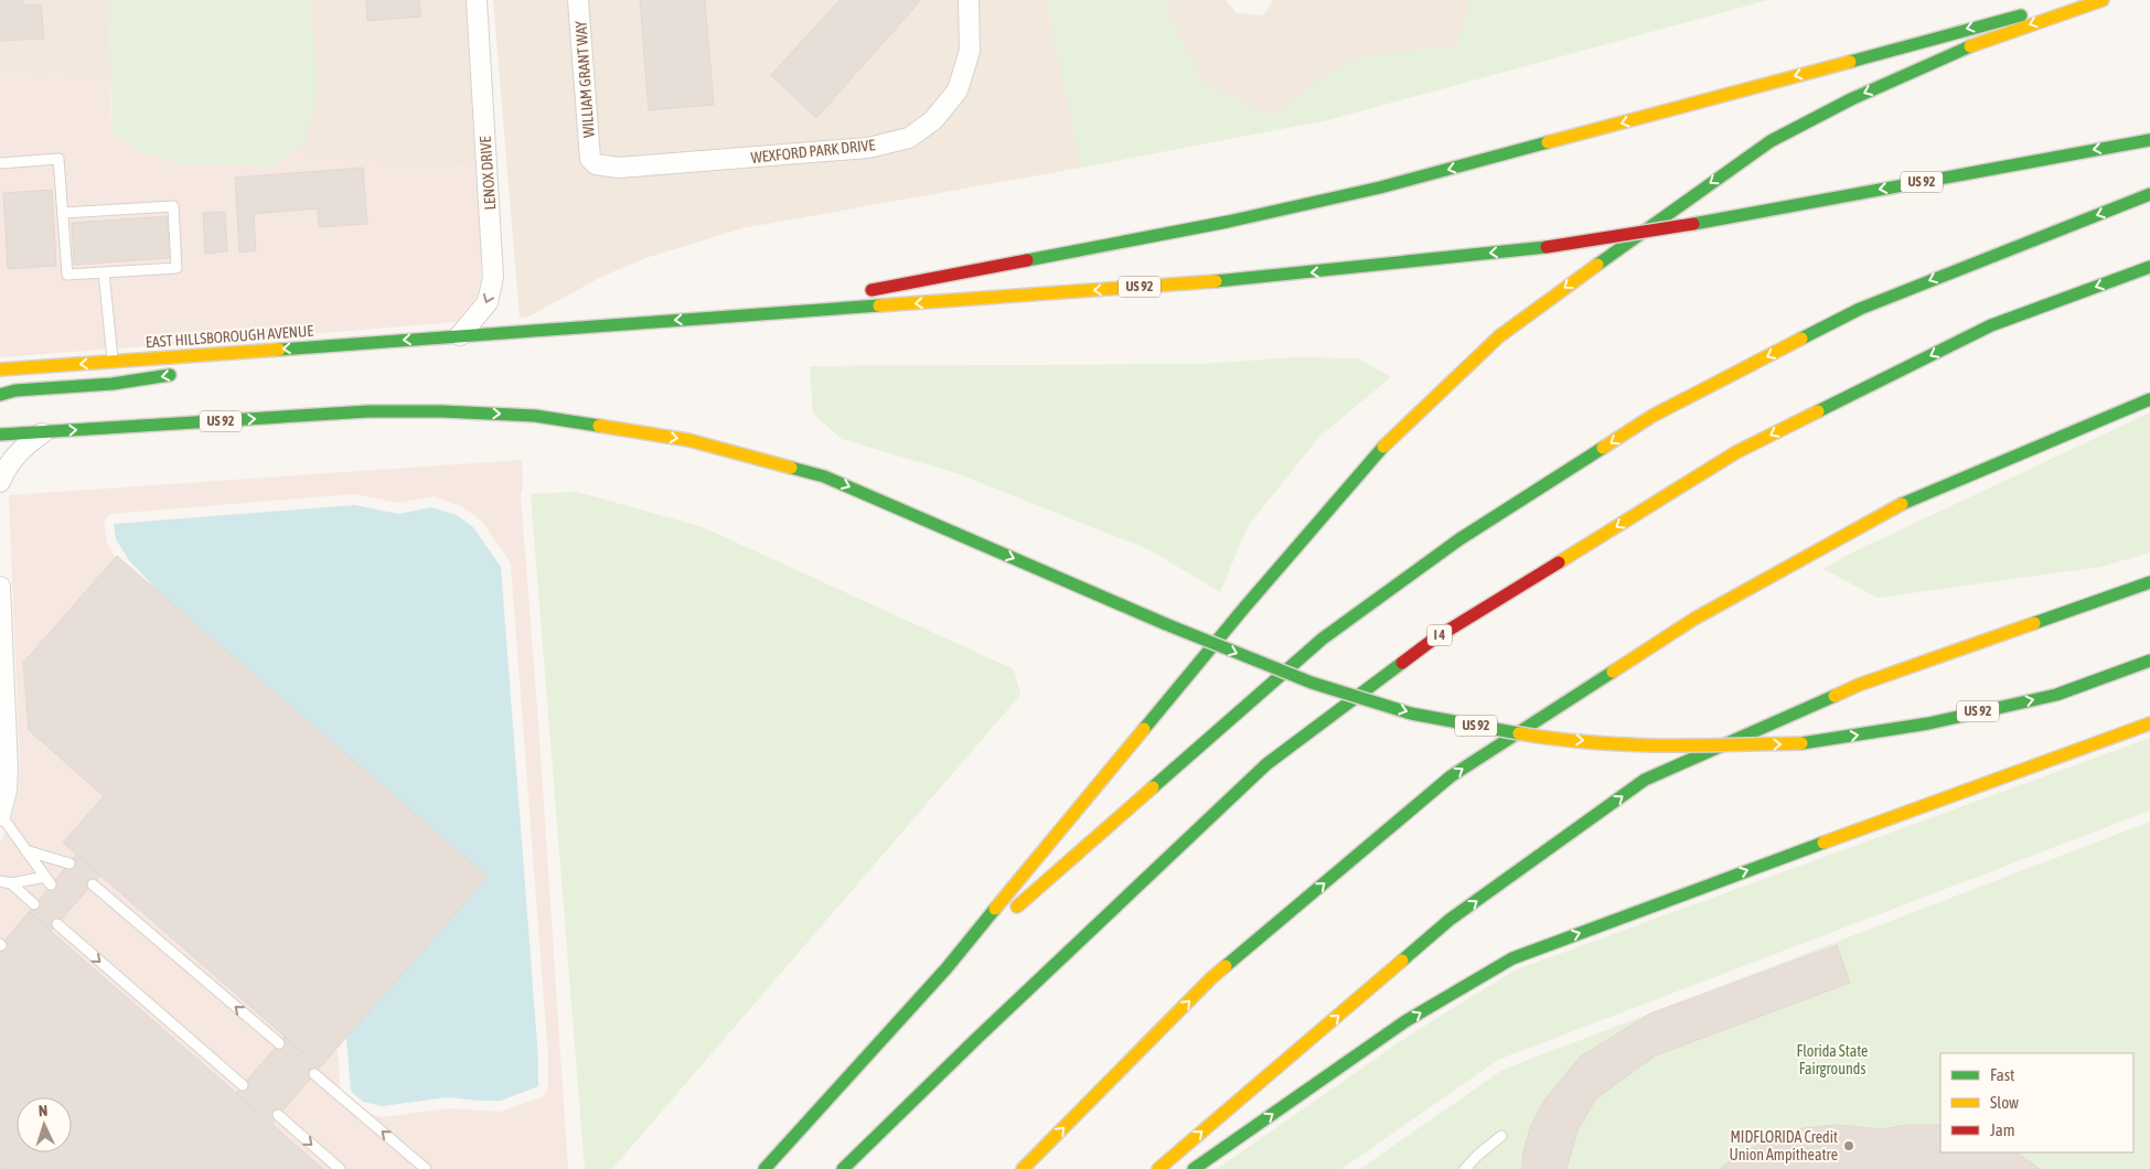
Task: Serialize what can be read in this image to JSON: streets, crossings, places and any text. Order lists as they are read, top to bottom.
{
  "streets": {
    "main road": ["US 92", "EAST HILLSBOROUGH AVENUE", "I 4"],
    "street": ["WILLIAM GRANT WAY", "WEXFORD PARK DRIVE", "LENOX DRIVE"]
  },
  "crossings": [
    ["WILLIAM GRANT WAY", "WEXFORD PARK DRIVE"],
    ["LENOX DRIVE", "US 92"],
    ["LENOX DRIVE", "EAST HILLSBOROUGH AVENUE"],
    ["US 92", "EAST HILLSBOROUGH AVENUE"]
  ],
  "one_way": ["LENOX DRIVE"],
  "parks": ["Florida State Fairgrounds"],
  "places": ["MIDFLORIDA Credit Union Ampitheatre"],
  "legend": ["Fast", "Slow", "Jam"],
  "north": "top"
}
